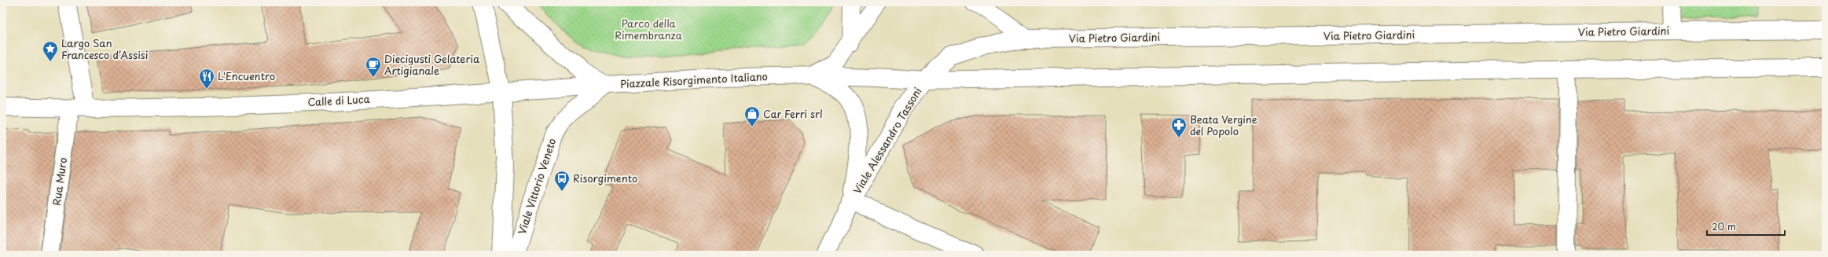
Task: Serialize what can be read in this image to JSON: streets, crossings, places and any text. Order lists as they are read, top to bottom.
{
  "streets": {
    "street": [
      "Via Pietro Giardini",
      "Piazzale Risorgimento Italiano",
      "Calle di Luca",
      "Viale Alessandro Tassoni",
      "Rua Muro",
      "Viale Vittorio Veneto"
    ]
  },
  "crossings": [
    ["Via Pietro Giardini", "Viale Alessandro Tassoni"],
    ["Piazzale Risorgimento Italiano", "Calle di Luca"],
    ["Piazzale Risorgimento Italiano", "Viale Alessandro Tassoni"],
    ["Piazzale Risorgimento Italiano", "Viale Vittorio Veneto"],
    ["Calle di Luca", "Rua Muro"],
    ["Calle di Luca", "Viale Vittorio Veneto"]
  ],
  "parks": ["Parco della Rimembranza"],
  "places": {
    "place": ["Largo San Francesco d’Assisi"],
    "cafe": ["Diecigusti Gelateria Artigianale"],
    "restaurant": ["L'Encuentro"],
    "shop": ["Car Ferri srl"],
    "pharmacy": ["Beata Vergine del Popolo"],
    "bus stop": ["Risorgimento"]
  },
  "scale_bar": "20 m"
}
